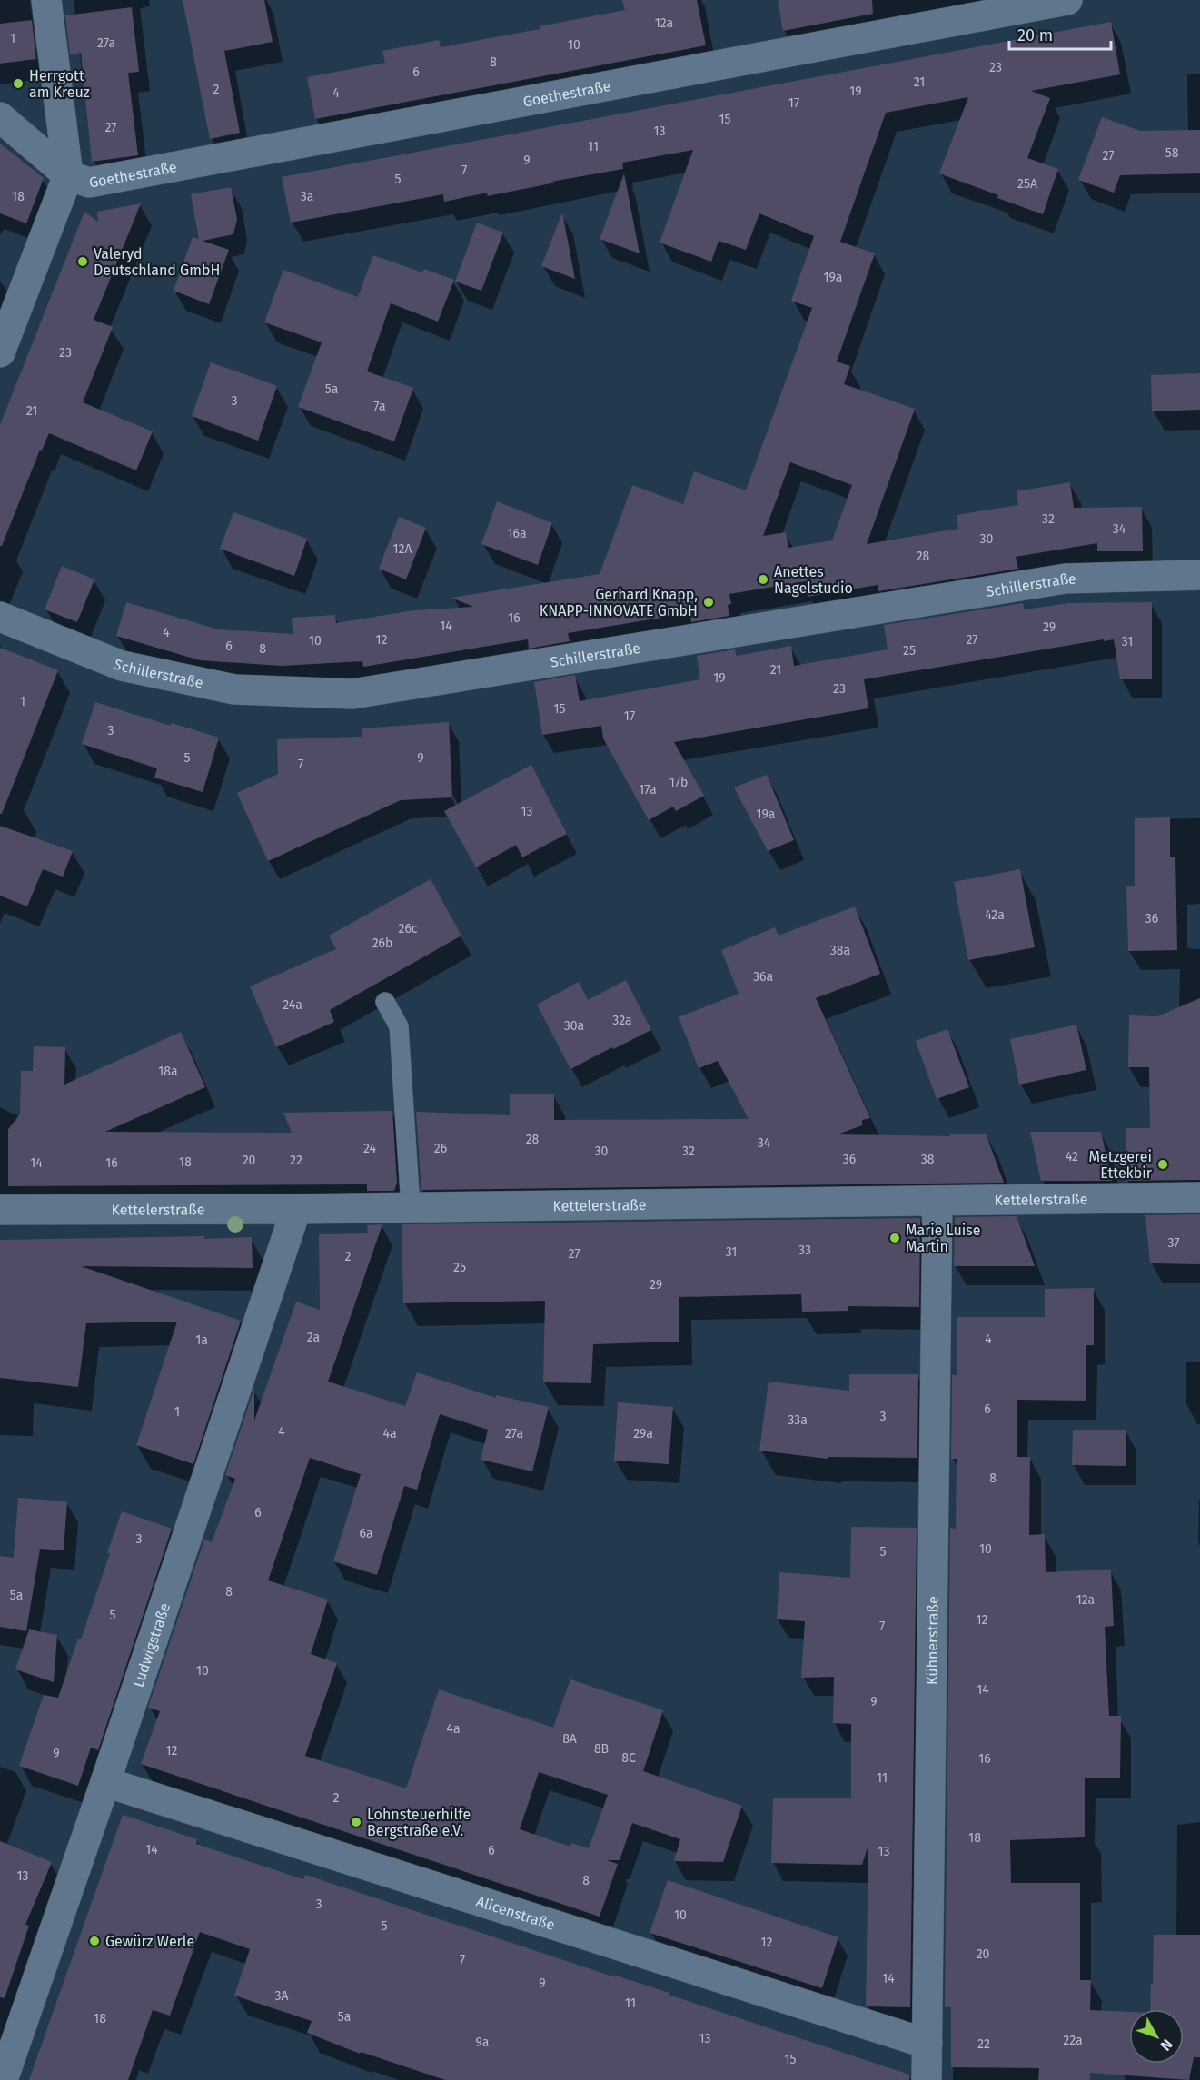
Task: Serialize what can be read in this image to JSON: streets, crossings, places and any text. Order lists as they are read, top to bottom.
{
  "streets": {
    "street": [
      "Goethestraße",
      "Schillerstraße",
      "Kettelerstraße",
      "Kühnerstraße",
      "Ludwigstraße",
      "Alicenstraße"
    ]
  },
  "crossings": [
    ["Kettelerstraße", "Kühnerstraße"],
    ["Kettelerstraße", "Ludwigstraße"],
    ["Kühnerstraße", "Alicenstraße"],
    ["Ludwigstraße", "Alicenstraße"]
  ],
  "places": [
    "Herrgott am Kreuz",
    "Valeryd Deutschland GmbH",
    "Anettes Nagelstudio",
    "Gerhard Knapp, KNAPP-INNOVATE GmbH",
    "Metzgerei Ettekbir",
    "Marie Luise Martin",
    "Lohnsteuerhilfe Bergstraße e.V.",
    "Gewürz Werle"
  ],
  "house_numbers": [
    "12a",
    "1",
    "27a",
    "10",
    "8",
    "23",
    "6",
    "21",
    "2",
    "19",
    "4",
    "17",
    "15",
    "27",
    "13",
    "11",
    "58",
    "27",
    "9",
    "7",
    "5",
    "25A",
    "18",
    "3a",
    "19a",
    "23",
    "5a",
    "3",
    "7a",
    "21",
    "32",
    "34",
    "16a",
    "30",
    "12A",
    "28",
    "16",
    "14",
    "29",
    "4",
    "12",
    "27",
    "10",
    "31",
    "6",
    "8",
    "25",
    "21",
    "19",
    "23",
    "1",
    "15",
    "17",
    "3",
    "5",
    "9",
    "7",
    "17b",
    "17a",
    "13",
    "19a",
    "42a",
    "36",
    "26c",
    "26b",
    "38a",
    "36a",
    "24a",
    "32a",
    "30a",
    "18a",
    "28",
    "34",
    "24",
    "26",
    "30",
    "32",
    "42",
    "36",
    "38",
    "20",
    "22",
    "18",
    "14",
    "16",
    "37",
    "33",
    "31",
    "27",
    "2",
    "25",
    "29",
    "2a",
    "4",
    "1a",
    "6",
    "1",
    "3",
    "33a",
    "4",
    "4a",
    "27a",
    "29a",
    "8",
    "6",
    "6a",
    "3",
    "10",
    "5",
    "8",
    "5a",
    "12a",
    "5",
    "12",
    "7",
    "10",
    "14",
    "9",
    "4a",
    "8A",
    "8B",
    "12",
    "9",
    "8C",
    "16",
    "11",
    "2",
    "18",
    "14",
    "6",
    "13",
    "13",
    "8",
    "3",
    "10",
    "5",
    "12",
    "20",
    "7",
    "14",
    "9",
    "3A",
    "11",
    "5a",
    "18",
    "13",
    "22a",
    "9a",
    "22",
    "15"
  ],
  "scale_bar": "20 m",
  "north": "bottom right"
}
